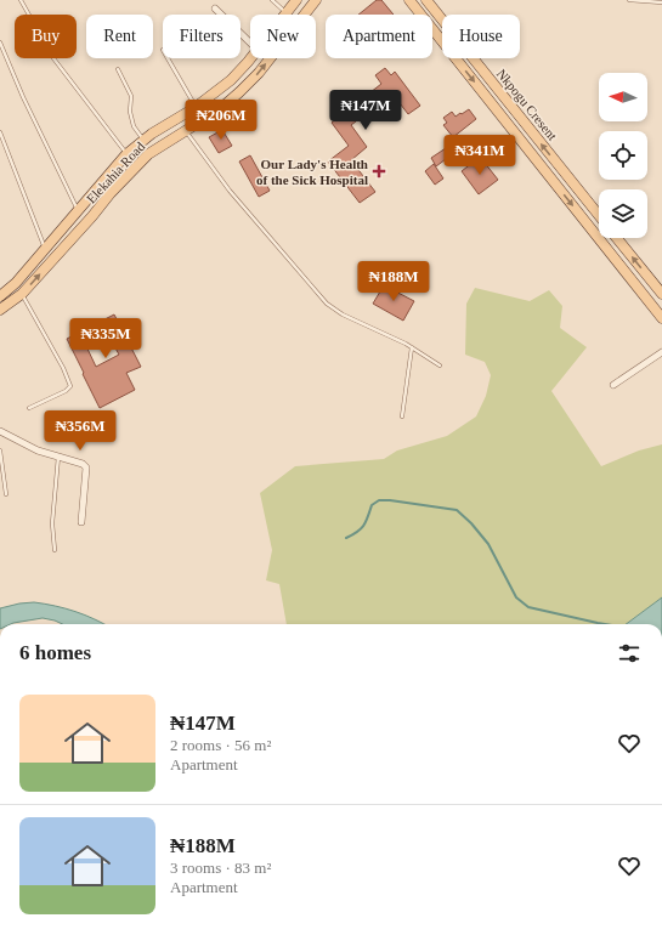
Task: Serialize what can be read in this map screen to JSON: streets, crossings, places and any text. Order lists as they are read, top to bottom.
{
  "streets": {
    "main road": ["Nkpogu Cresent", "Elekahia Road"]
  },
  "places": {
    "health": ["Our Lady's Health of the Sick Hospital"]
  },
  "north": "left",
  "page": {
    "chip": [
      "Buy",
      "Rent",
      "Filters",
      "New",
      "Apartment",
      "House"
    ],
    "price": [
      "₦147M",
      "₦206M",
      "₦341M",
      "₦188M",
      "₦335M",
      "₦356M"
    ],
    "heading": "6 homes",
    "list": [
      {
        "name": "₦147M",
        "note": "2 rooms · 56 m² · Apartment"
      },
      {
        "name": "₦188M",
        "note": "3 rooms · 83 m² · Apartment"
      }
    ]
  }
}
